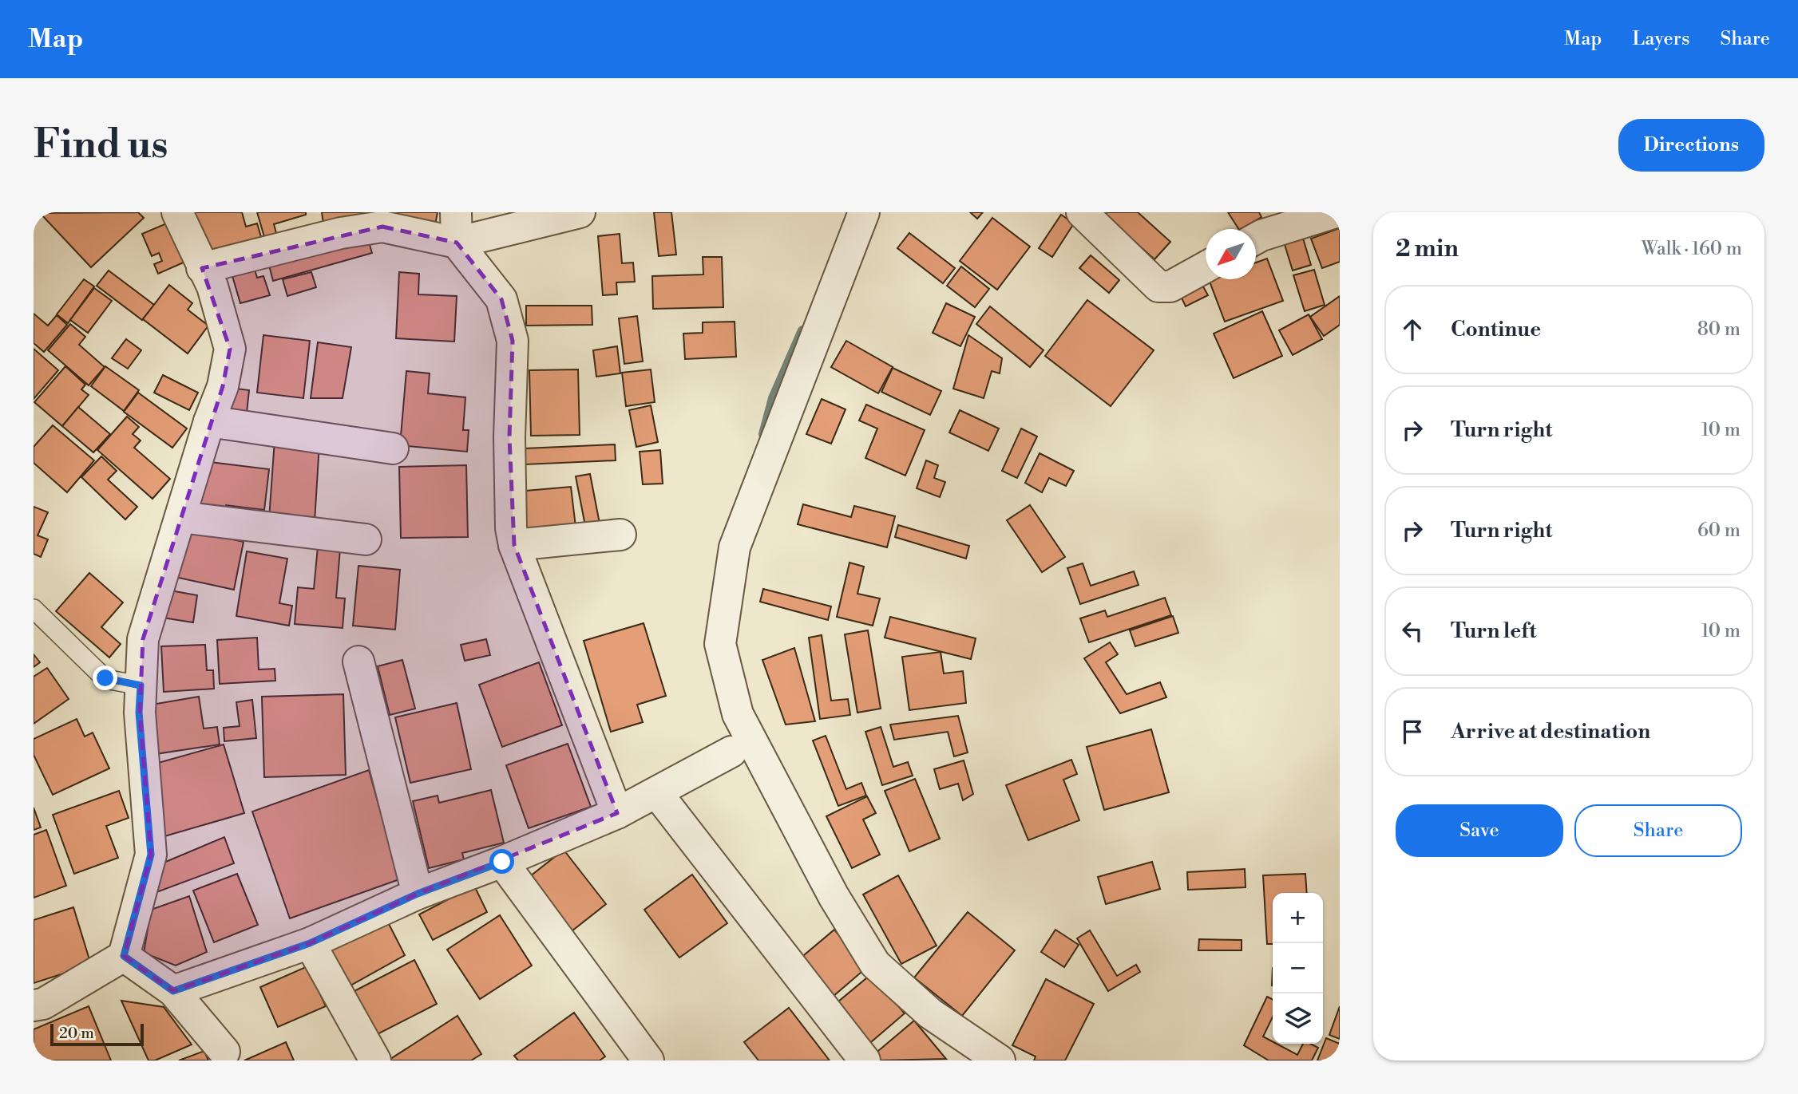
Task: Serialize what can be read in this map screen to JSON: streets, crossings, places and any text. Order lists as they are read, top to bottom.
{
  "scale_bar": "20 m",
  "north": "bottom left",
  "page": {
    "header": "Map",
    "nav": ["Map", "Layers", "Share"],
    "buttons": [
      "Directions",
      ["Save", "Share"]
    ],
    "title": "Find us",
    "heading": ["2 min", "Walk · 160 m"],
    "list": [
      ["Continue", "80 m"],
      ["Turn right", "10 m"],
      ["Turn right", "60 m"],
      ["Turn left", "10 m"],
      "Arrive at destination"
    ],
    "map_buttons": ["+", "−"],
    "scale": "20 m"
  }
}
